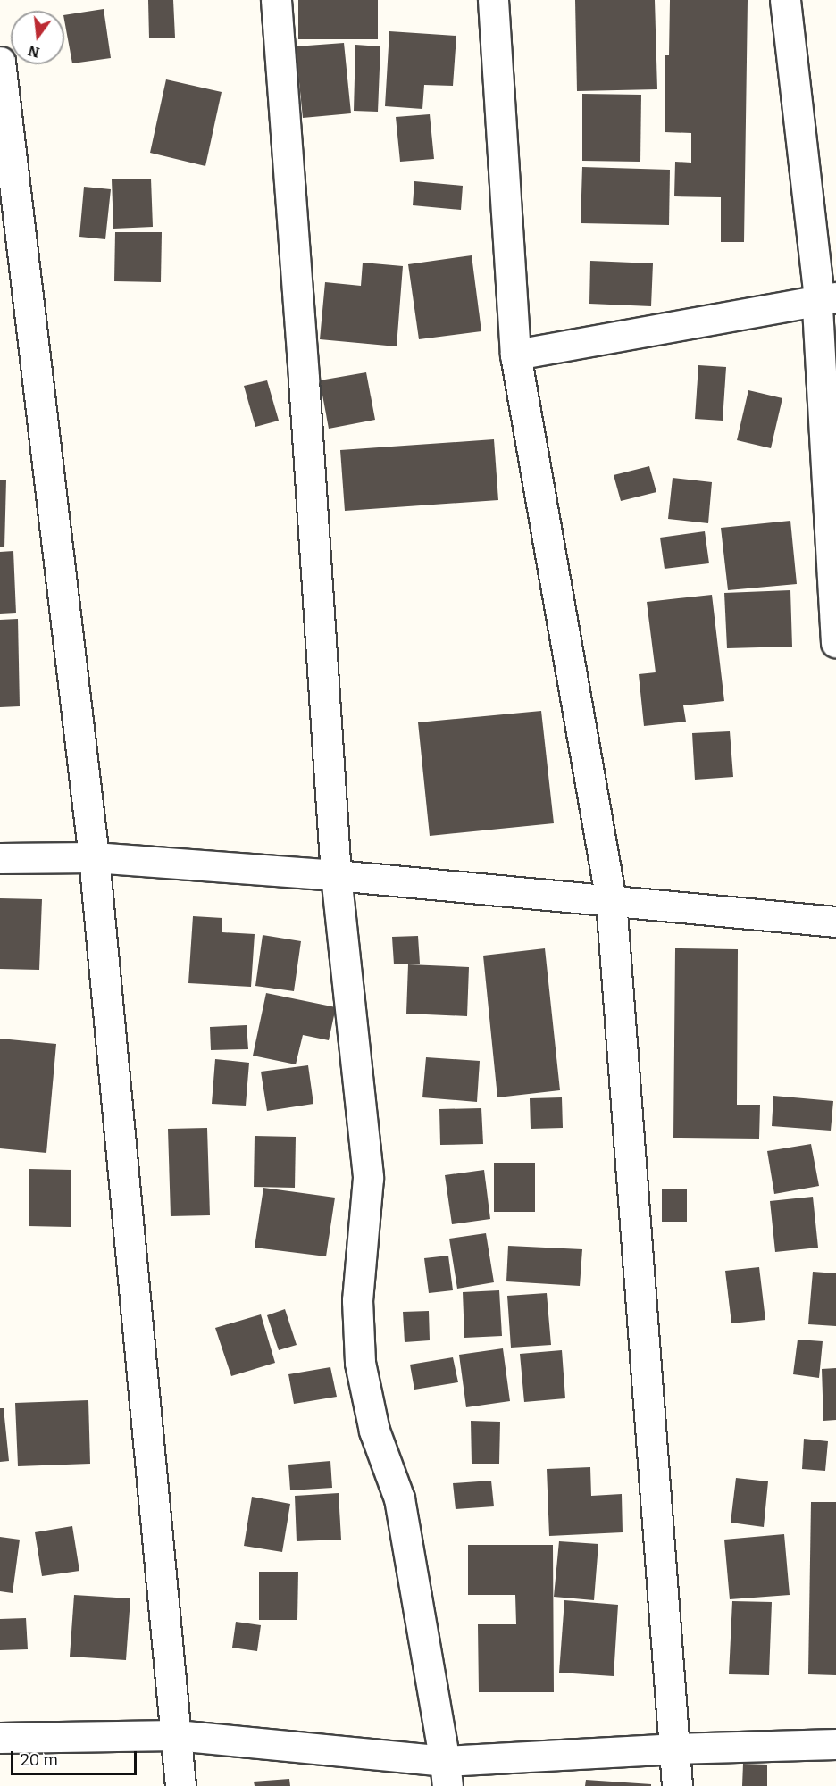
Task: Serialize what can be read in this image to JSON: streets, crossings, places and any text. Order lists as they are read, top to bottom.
{
  "scale_bar": "20 m",
  "north": "bottom"
}
